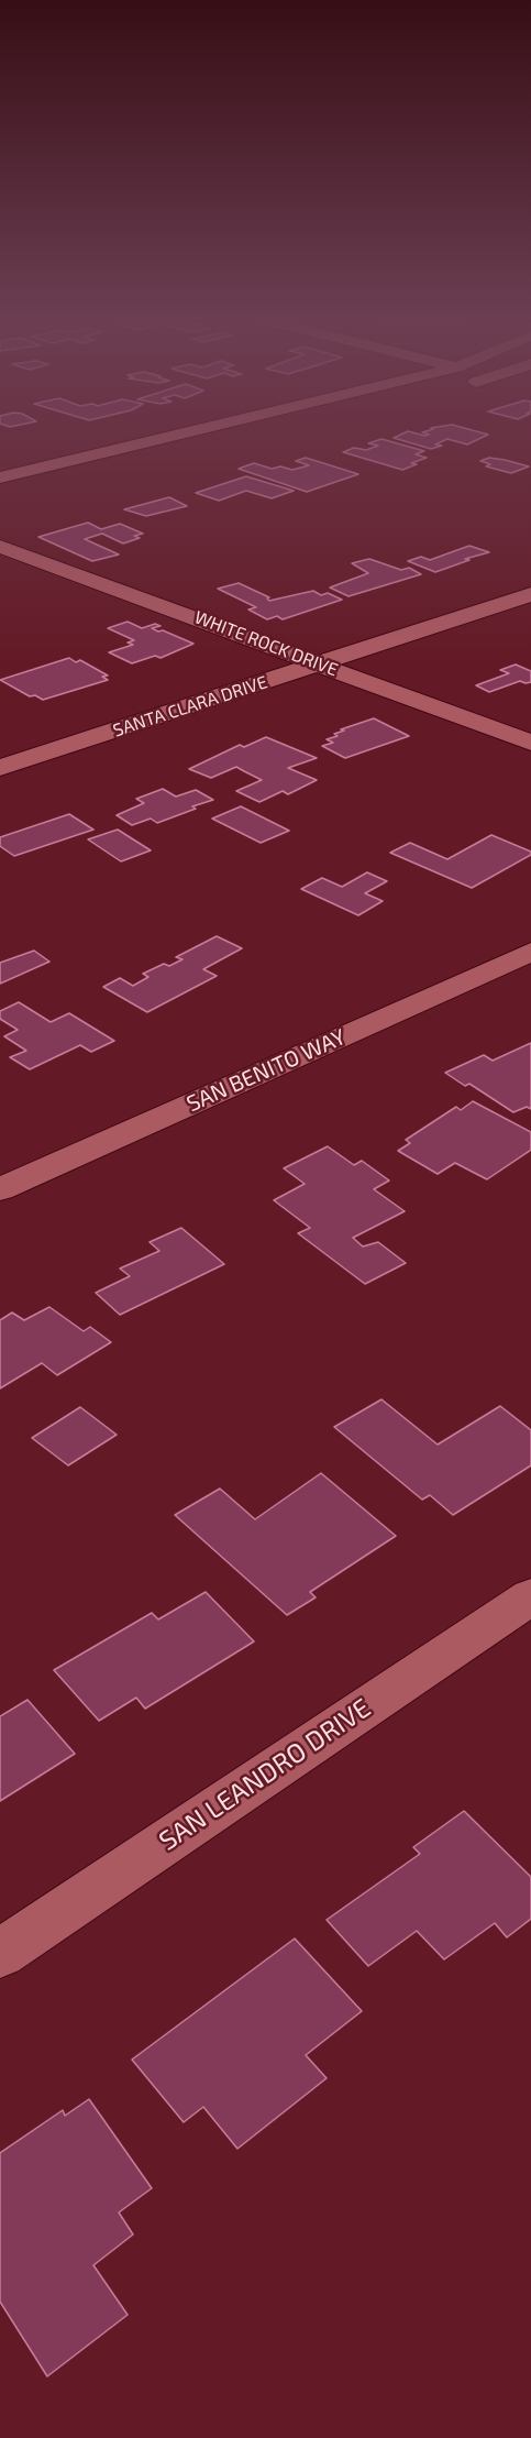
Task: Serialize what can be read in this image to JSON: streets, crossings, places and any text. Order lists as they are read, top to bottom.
{
  "streets": {
    "street": [
      "WHITE ROCK DRIVE",
      "SANTA CLARA DRIVE",
      "SAN BENITO WAY",
      "SAN LEANDRO DRIVE"
    ]
  },
  "crossings": [
    ["WHITE ROCK DRIVE", "SANTA CLARA DRIVE"]
  ]
}
